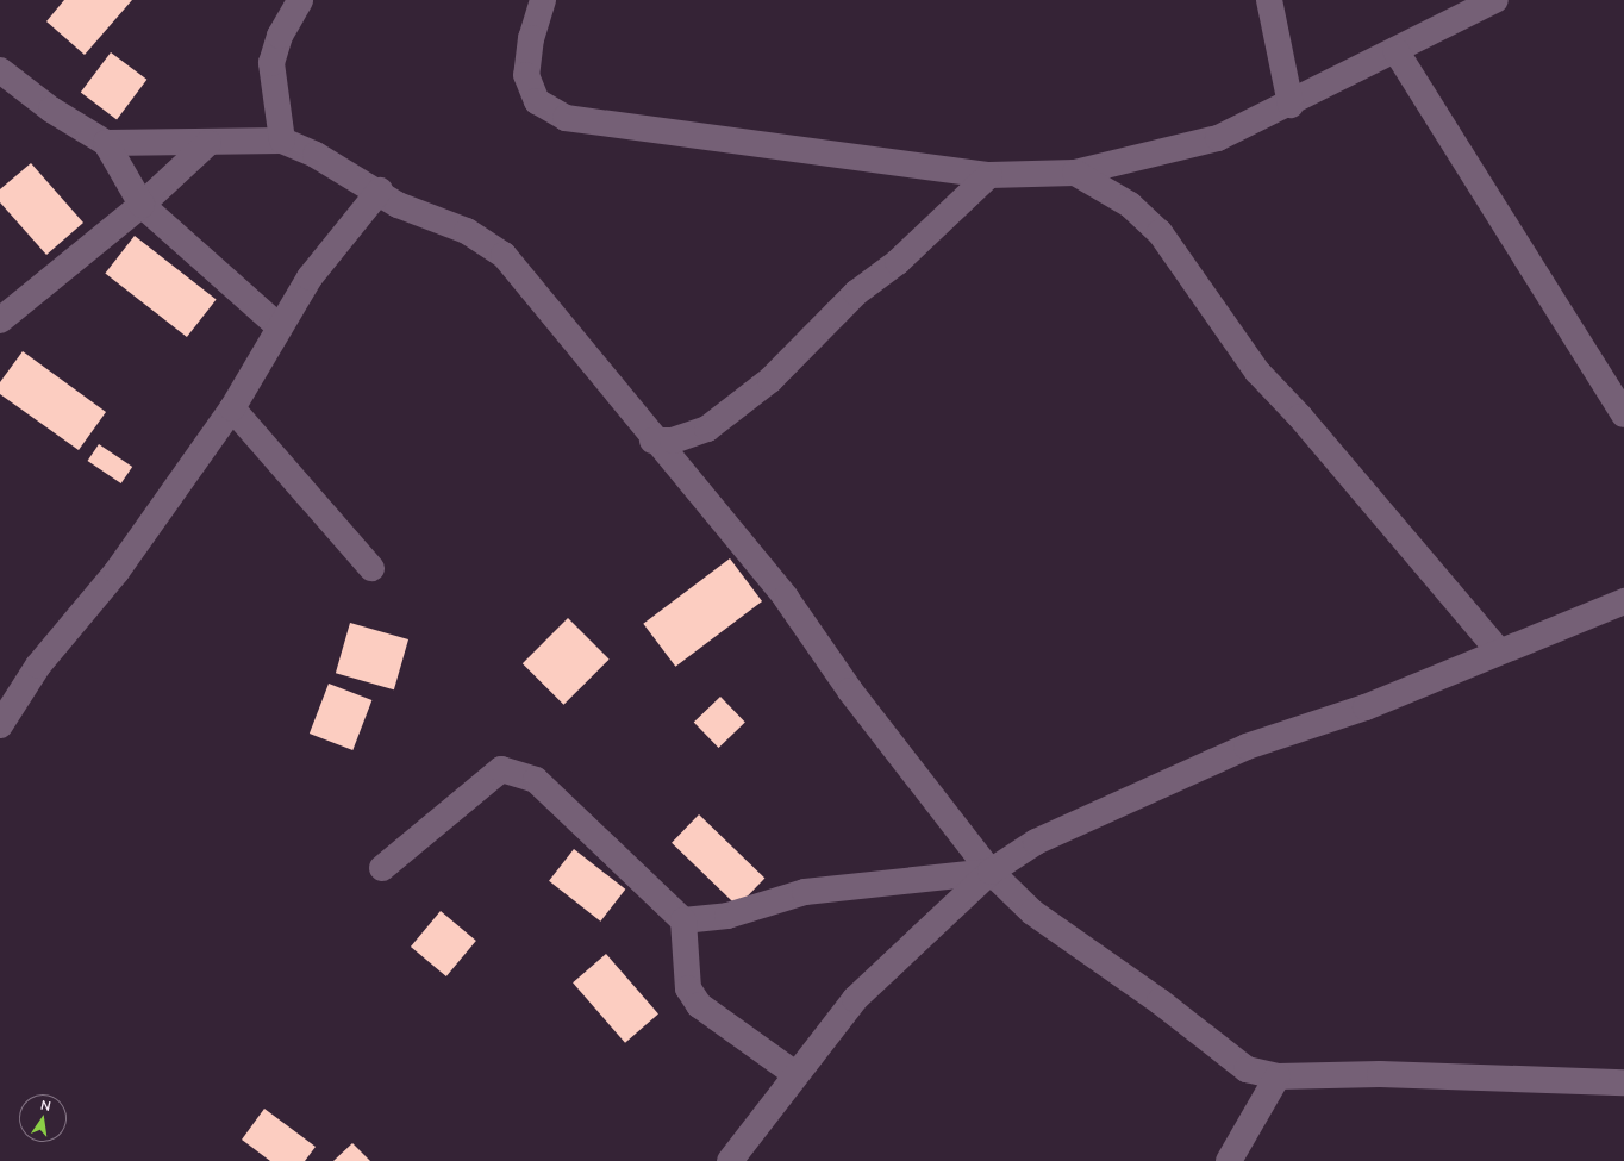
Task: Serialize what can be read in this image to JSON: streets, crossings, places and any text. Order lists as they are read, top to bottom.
{
  "north": "top"
}
